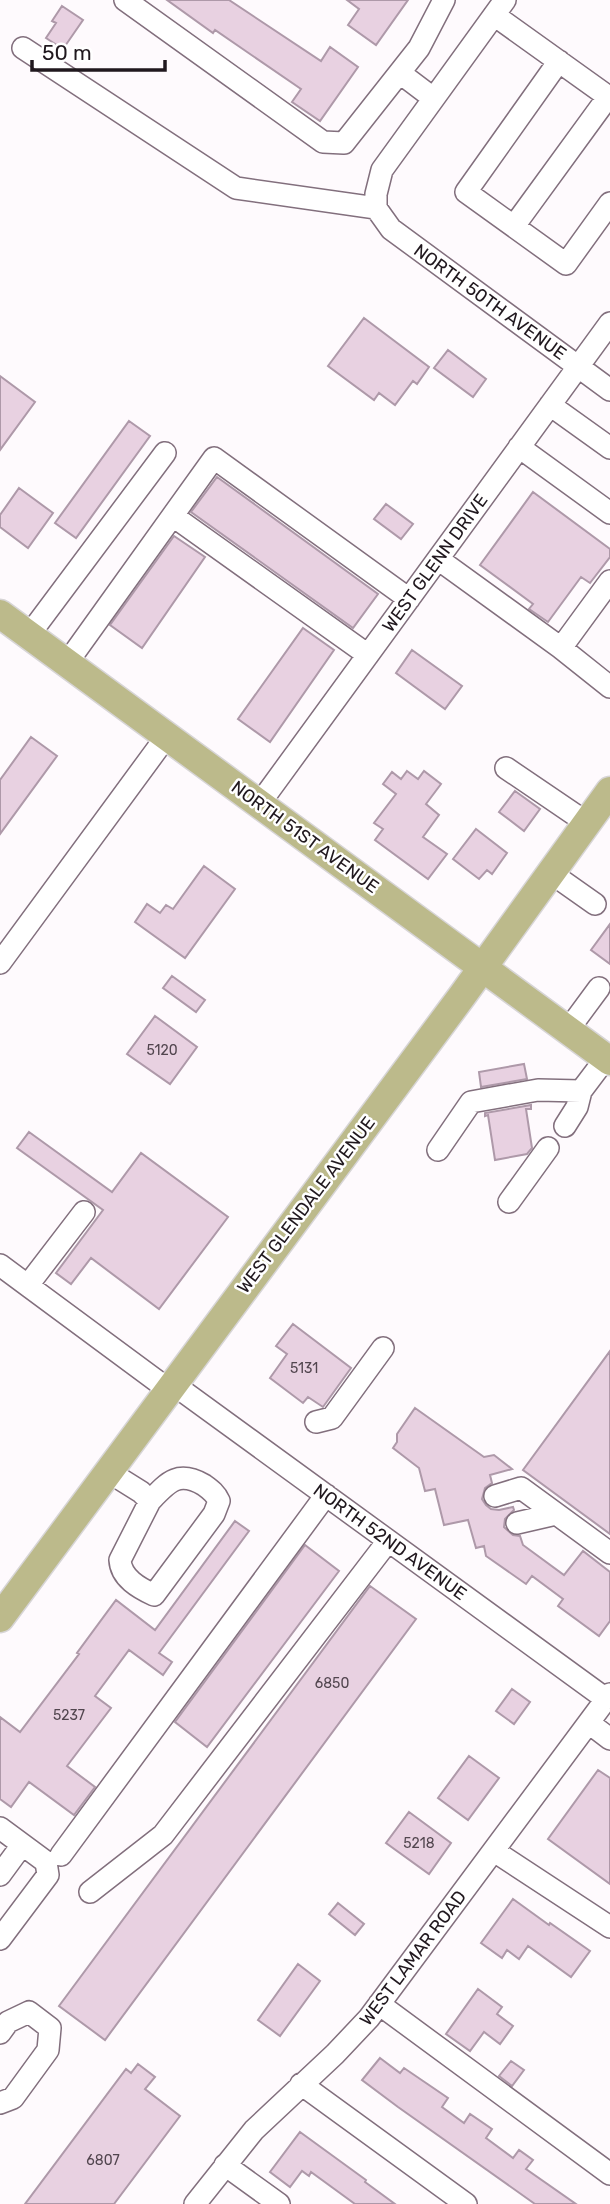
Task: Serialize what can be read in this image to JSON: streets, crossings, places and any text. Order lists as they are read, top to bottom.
{
  "streets": {
    "main road": ["NORTH 51ST AVENUE", "WEST GLENDALE AVENUE"],
    "street": [
      "NORTH 50TH AVENUE",
      "WEST GLENN DRIVE",
      "NORTH 52ND AVENUE",
      "WEST LAMAR ROAD"
    ]
  },
  "crossings": [
    ["NORTH 50TH AVENUE", "WEST GLENN DRIVE"],
    ["WEST GLENN DRIVE", "NORTH 51ST AVENUE"],
    ["NORTH 51ST AVENUE", "WEST GLENDALE AVENUE"],
    ["WEST GLENDALE AVENUE", "NORTH 52ND AVENUE"],
    ["NORTH 52ND AVENUE", "WEST LAMAR ROAD"]
  ],
  "house_numbers": [
    "5120",
    "5131",
    "6850",
    "5237",
    "5218",
    "6807"
  ],
  "scale_bar": "50 m"
}
